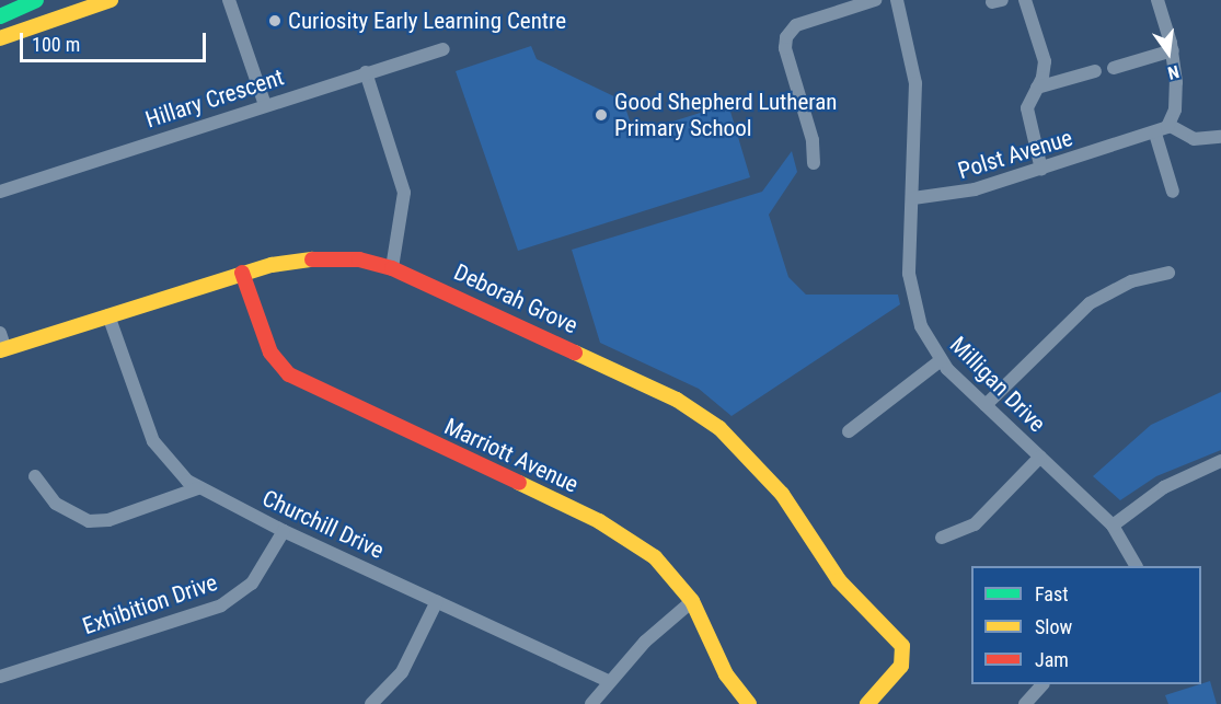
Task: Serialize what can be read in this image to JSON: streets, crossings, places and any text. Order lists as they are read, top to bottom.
{
  "streets": {
    "street": [
      "Hillary Crescent",
      "Polst Avenue",
      "Deborah Grove",
      "Milligan Drive",
      "Marriott Avenue",
      "Churchill Drive",
      "Exhibition Drive"
    ]
  },
  "crossings": [
    ["Polst Avenue", "Milligan Drive"],
    ["Deborah Grove", "Marriott Avenue"],
    ["Deborah Grove", "Churchill Drive"],
    ["Churchill Drive", "Exhibition Drive"]
  ],
  "places": ["Curiosity Early Learning Centre", "Good Shepherd Lutheran Primary School"],
  "legend": ["Fast", "Slow", "Jam"],
  "scale_bar": "100 m",
  "north": "bottom"
}
